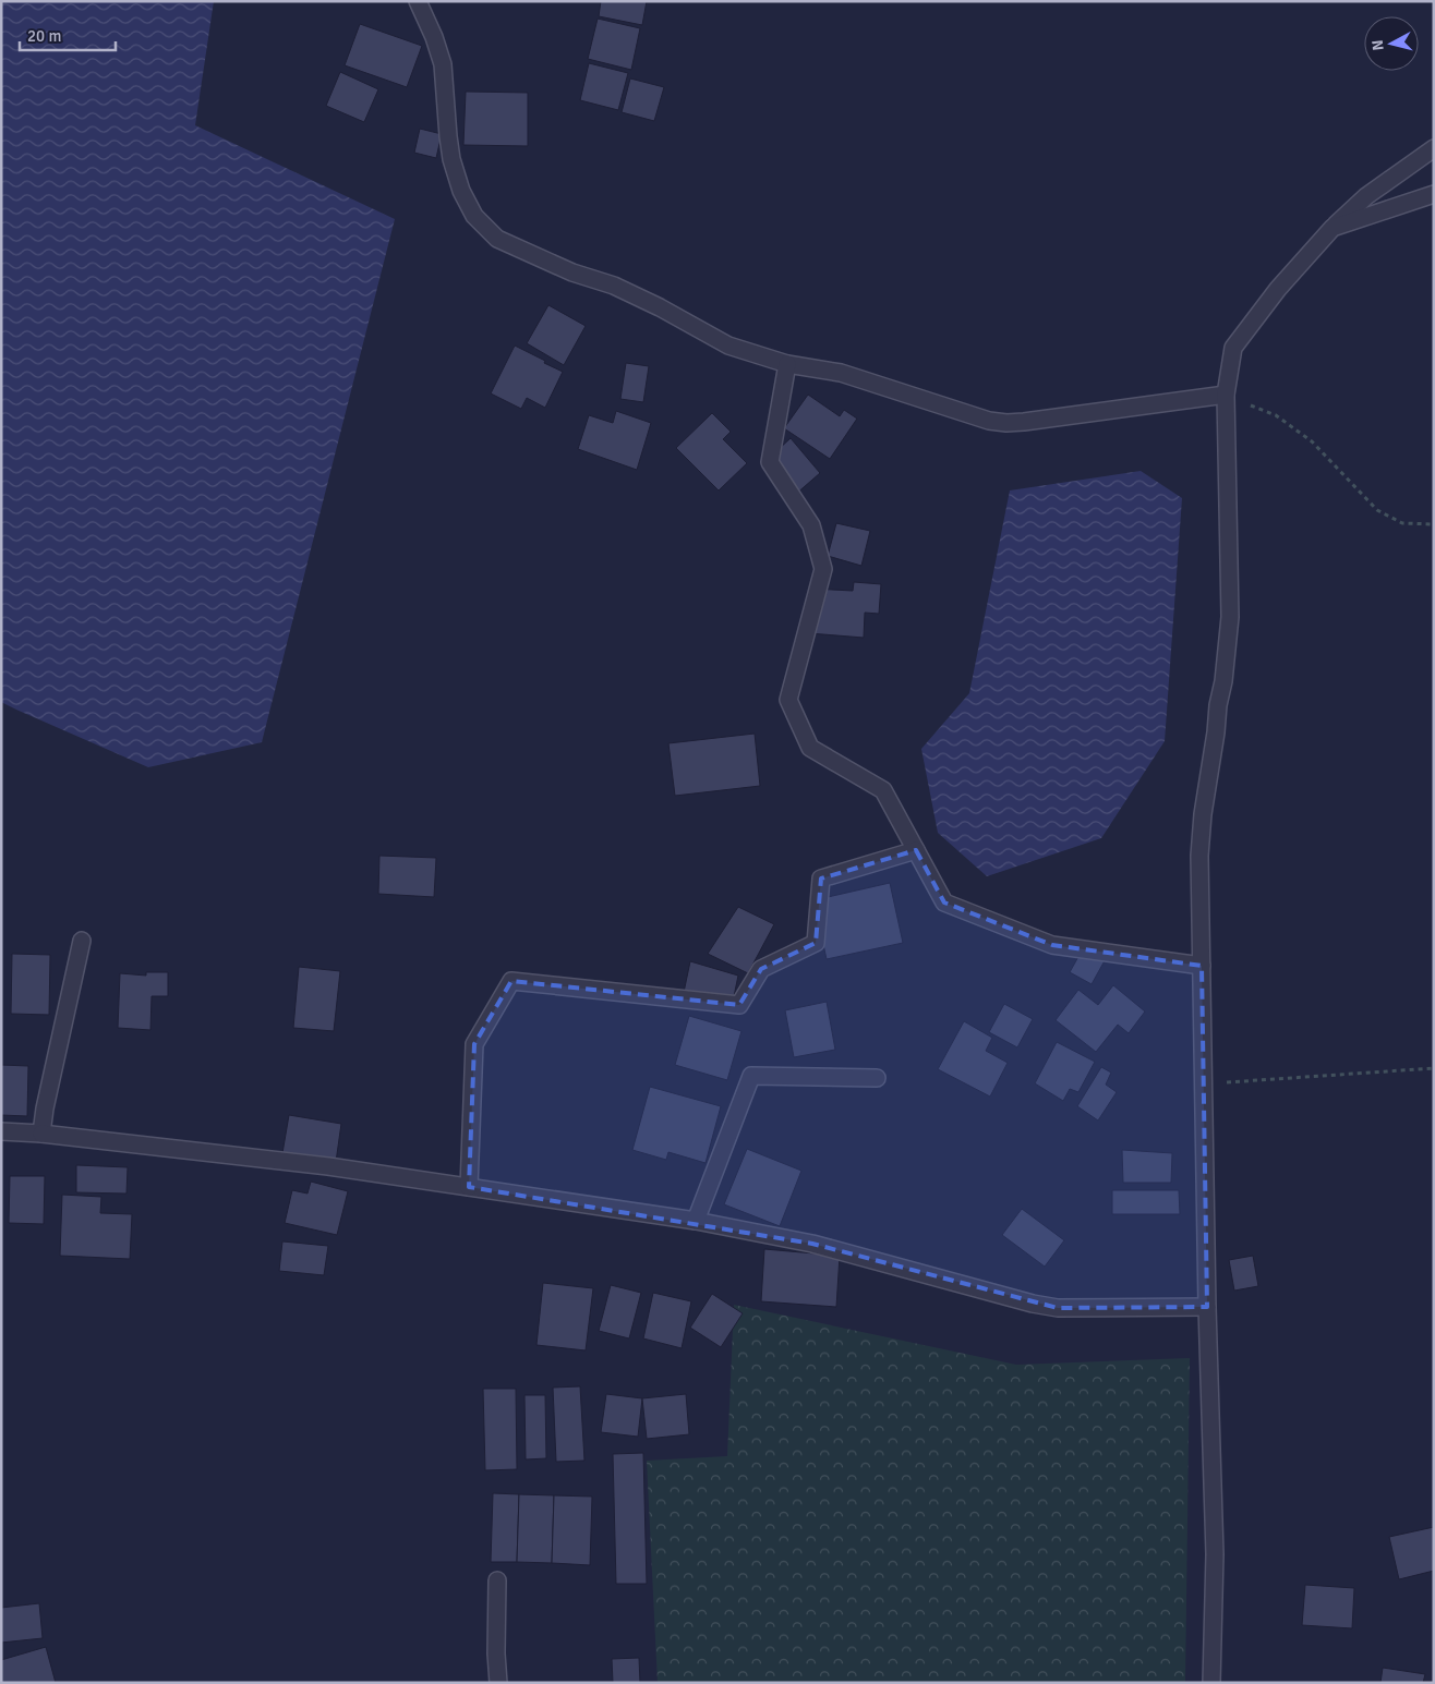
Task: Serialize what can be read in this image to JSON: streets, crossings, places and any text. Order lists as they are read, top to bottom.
{
  "scale_bar": "20 m",
  "north": "left"
}
